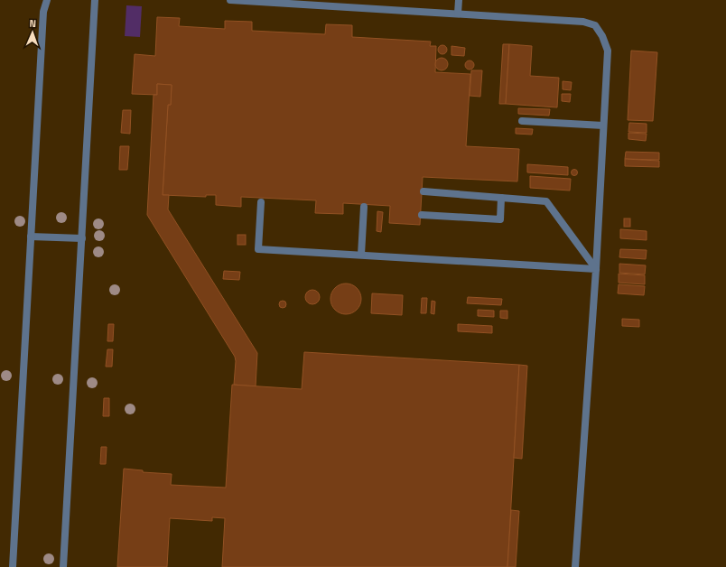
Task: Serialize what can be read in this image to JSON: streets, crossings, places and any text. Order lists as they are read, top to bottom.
{
  "north": "top"
}
